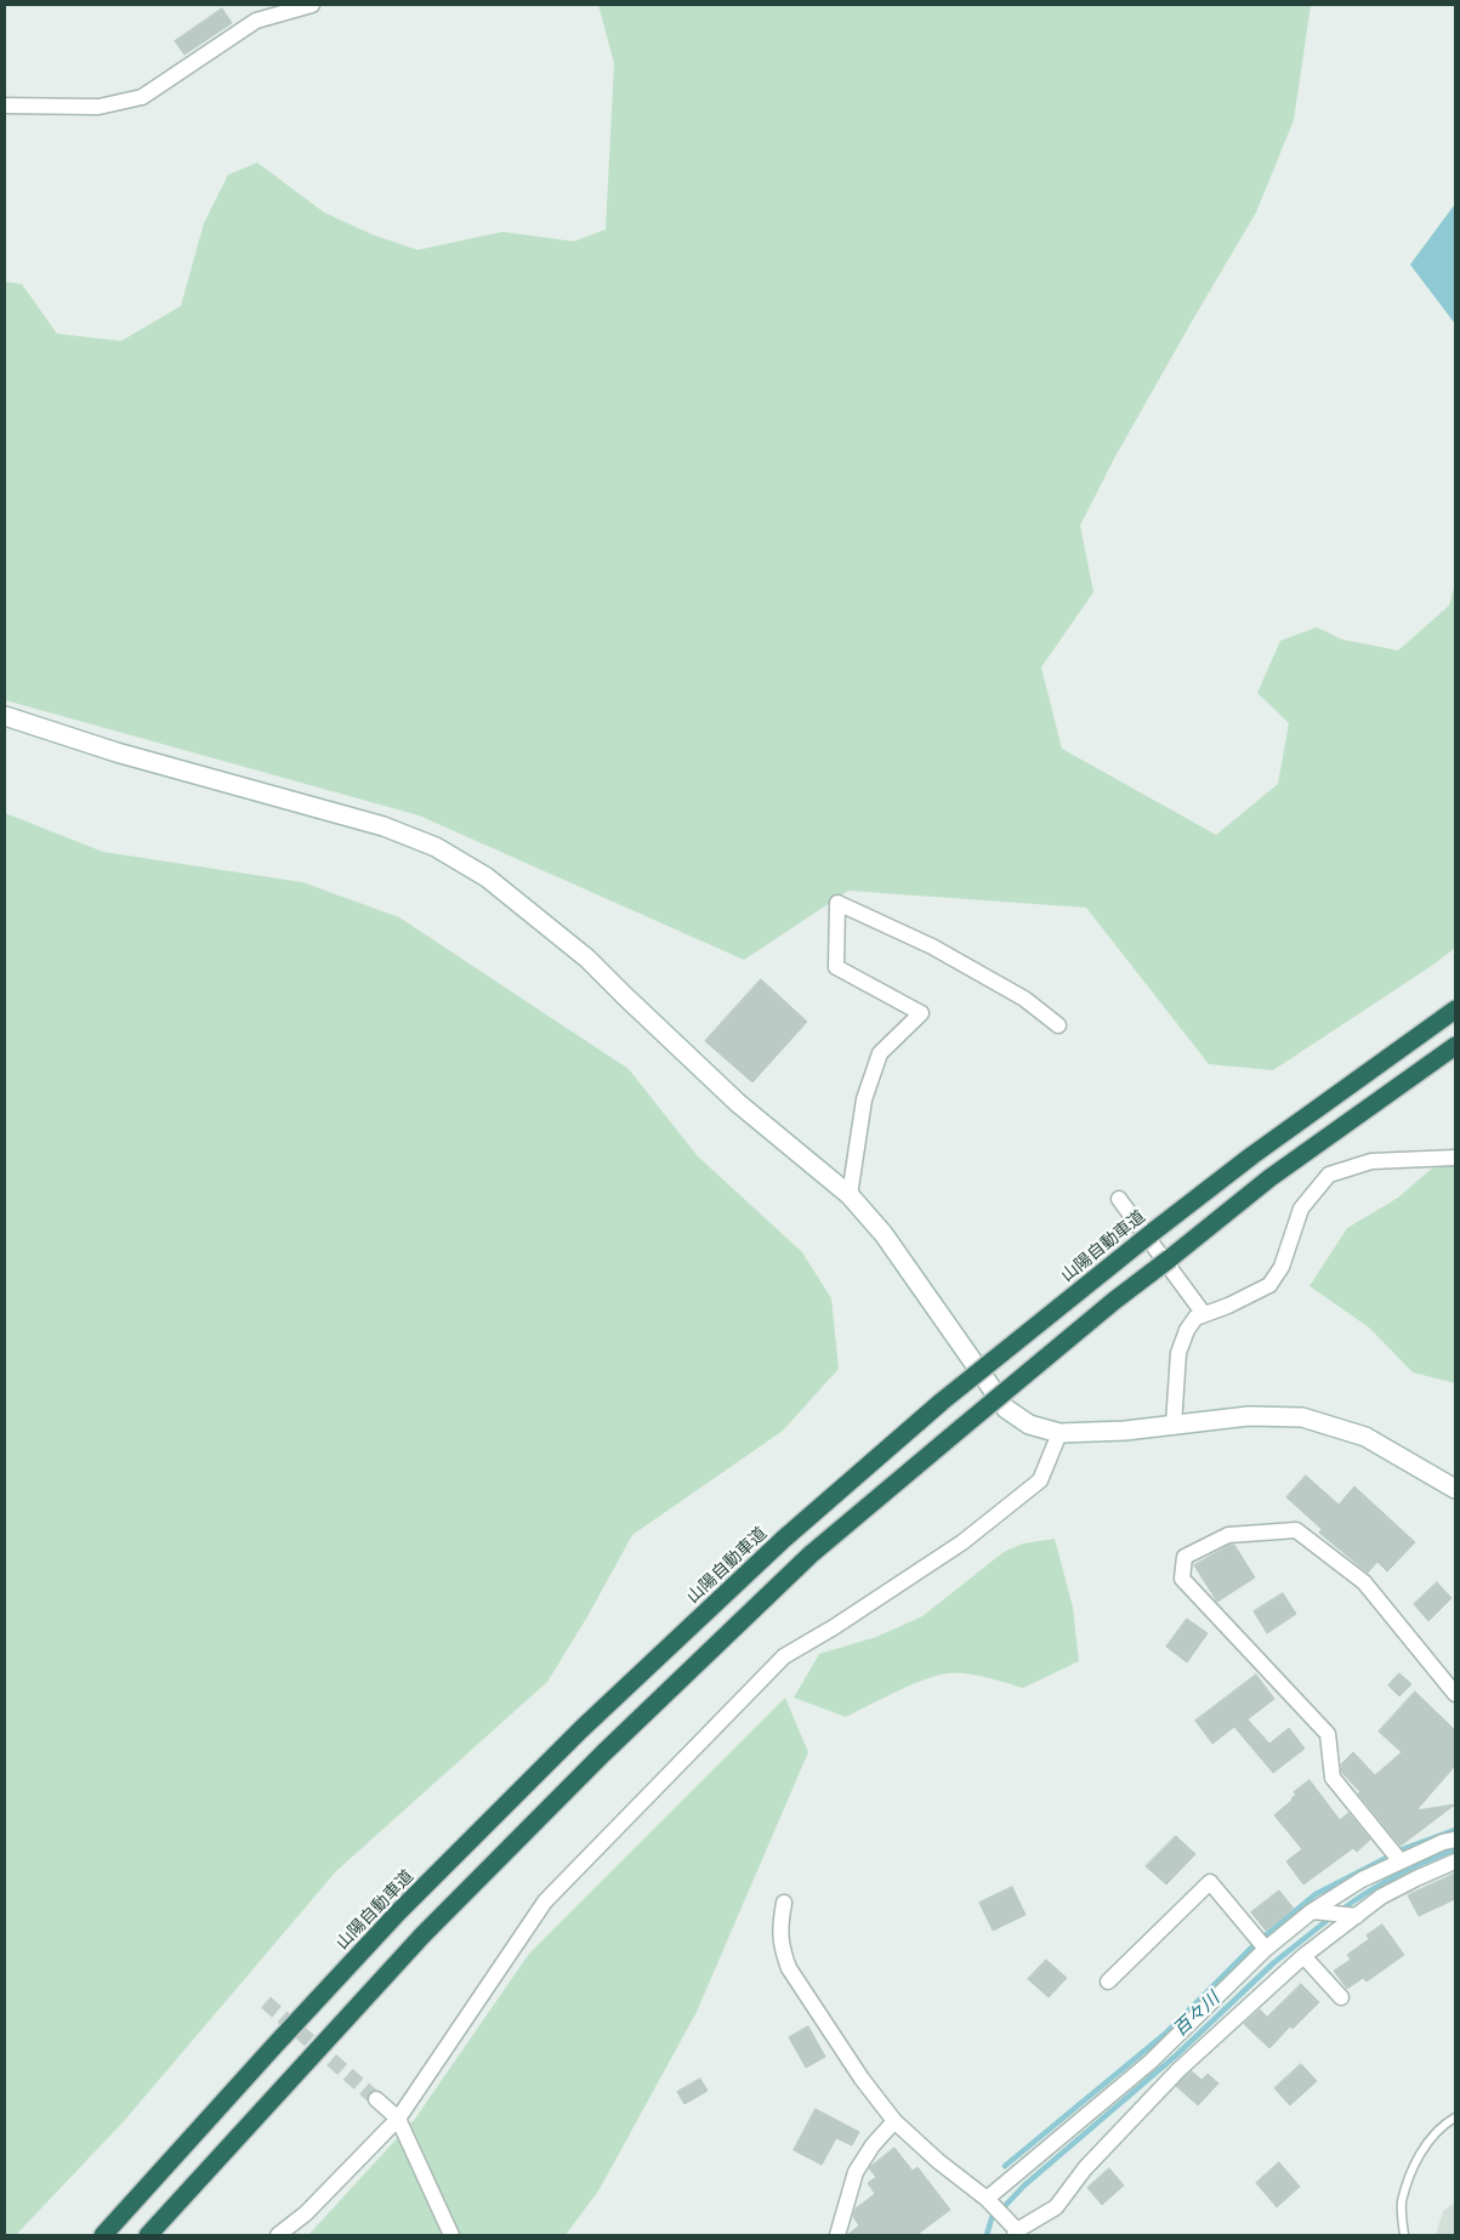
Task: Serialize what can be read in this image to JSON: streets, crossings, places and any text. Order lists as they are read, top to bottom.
{
  "streets": {
    "highway": ["山陽自動車道"]
  },
  "water": ["百々川"]
}
